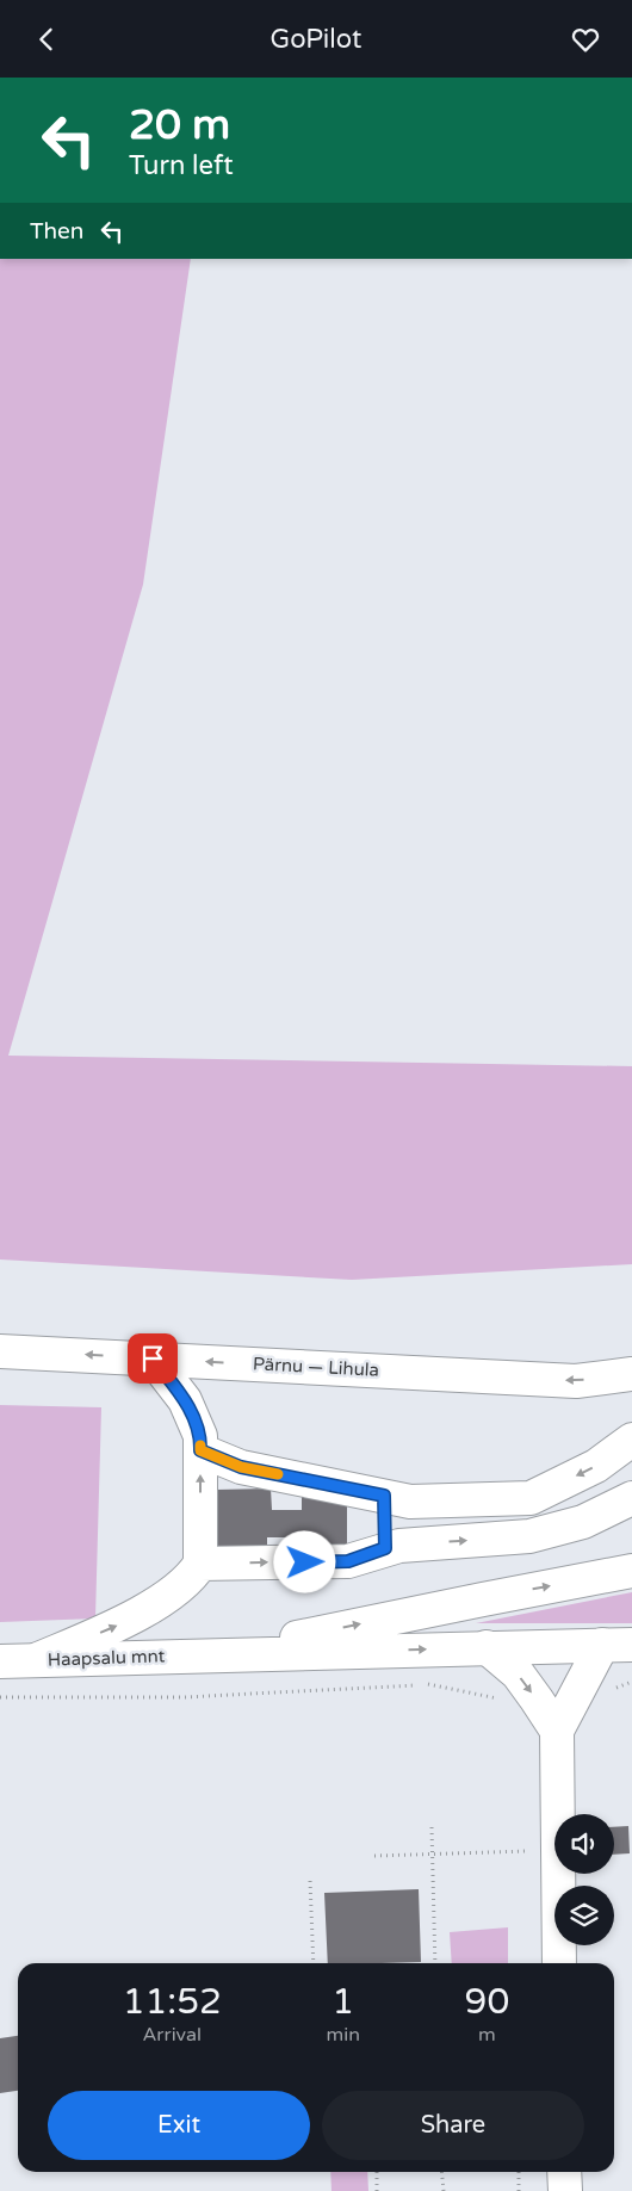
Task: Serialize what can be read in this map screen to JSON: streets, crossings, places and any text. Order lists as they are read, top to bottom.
{
  "streets": {
    "main road": ["Pärnu — Lihula", "Haapsalu mnt"]
  },
  "page": {
    "header": "GoPilot",
    "turn": ["20 m", "Turn left"],
    "then": "Then",
    "eta": [
      "11:52",
      "Arrival",
      "1",
      "min",
      "90",
      "m"
    ],
    "buttons": ["Exit", "Share"]
  }
}
